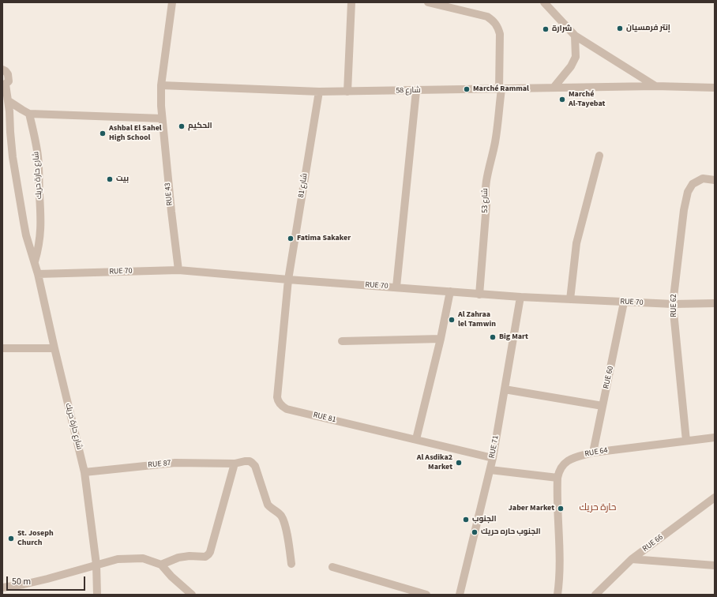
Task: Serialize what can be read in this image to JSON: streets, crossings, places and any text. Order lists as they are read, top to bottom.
{
  "streets": {
    "street": [
      "شارع 58",
      "شارع حارة حريك",
      "شارع 81",
      "RUE 43",
      "شارع 53",
      "RUE 70",
      "RUE 62",
      "RUE 60",
      "RUE 81",
      "RUE 71",
      "RUE 64",
      "RUE 87",
      "RUE 66"
    ]
  },
  "crossings": [
    ["شارع 58", "شارع 81"],
    ["شارع 58", "RUE 43"],
    ["شارع 58", "شارع 53"],
    ["شارع حارة حريك", "RUE 70"],
    ["شارع حارة حريك", "RUE 87"],
    ["شارع 81", "RUE 70"],
    ["شارع 81", "RUE 81"],
    ["RUE 43", "RUE 70"],
    ["شارع 53", "RUE 70"],
    ["RUE 70", "RUE 62"],
    ["RUE 70", "RUE 60"],
    ["RUE 70", "RUE 81"],
    ["RUE 70", "RUE 71"],
    ["RUE 62", "RUE 64"],
    ["RUE 60", "RUE 64"],
    ["RUE 81", "RUE 71"]
  ],
  "districts": ["حارة حريك"],
  "places": [
    "إنتر فرمسيان",
    "شرارة",
    "Marché Rammal",
    "Marché Al-Tayebat",
    "الحكيم",
    "Ashbal El Sahel High School",
    "بيت",
    "Fatima Sakaker",
    "Al Zahraa lel Tamwin",
    "Big Mart",
    "Al Asdika2 Market",
    "Jaber Market",
    "الجنوب",
    "الجنوب حاره حريك",
    "St. Joseph Church"
  ],
  "scale_bar": "50 m"
}
